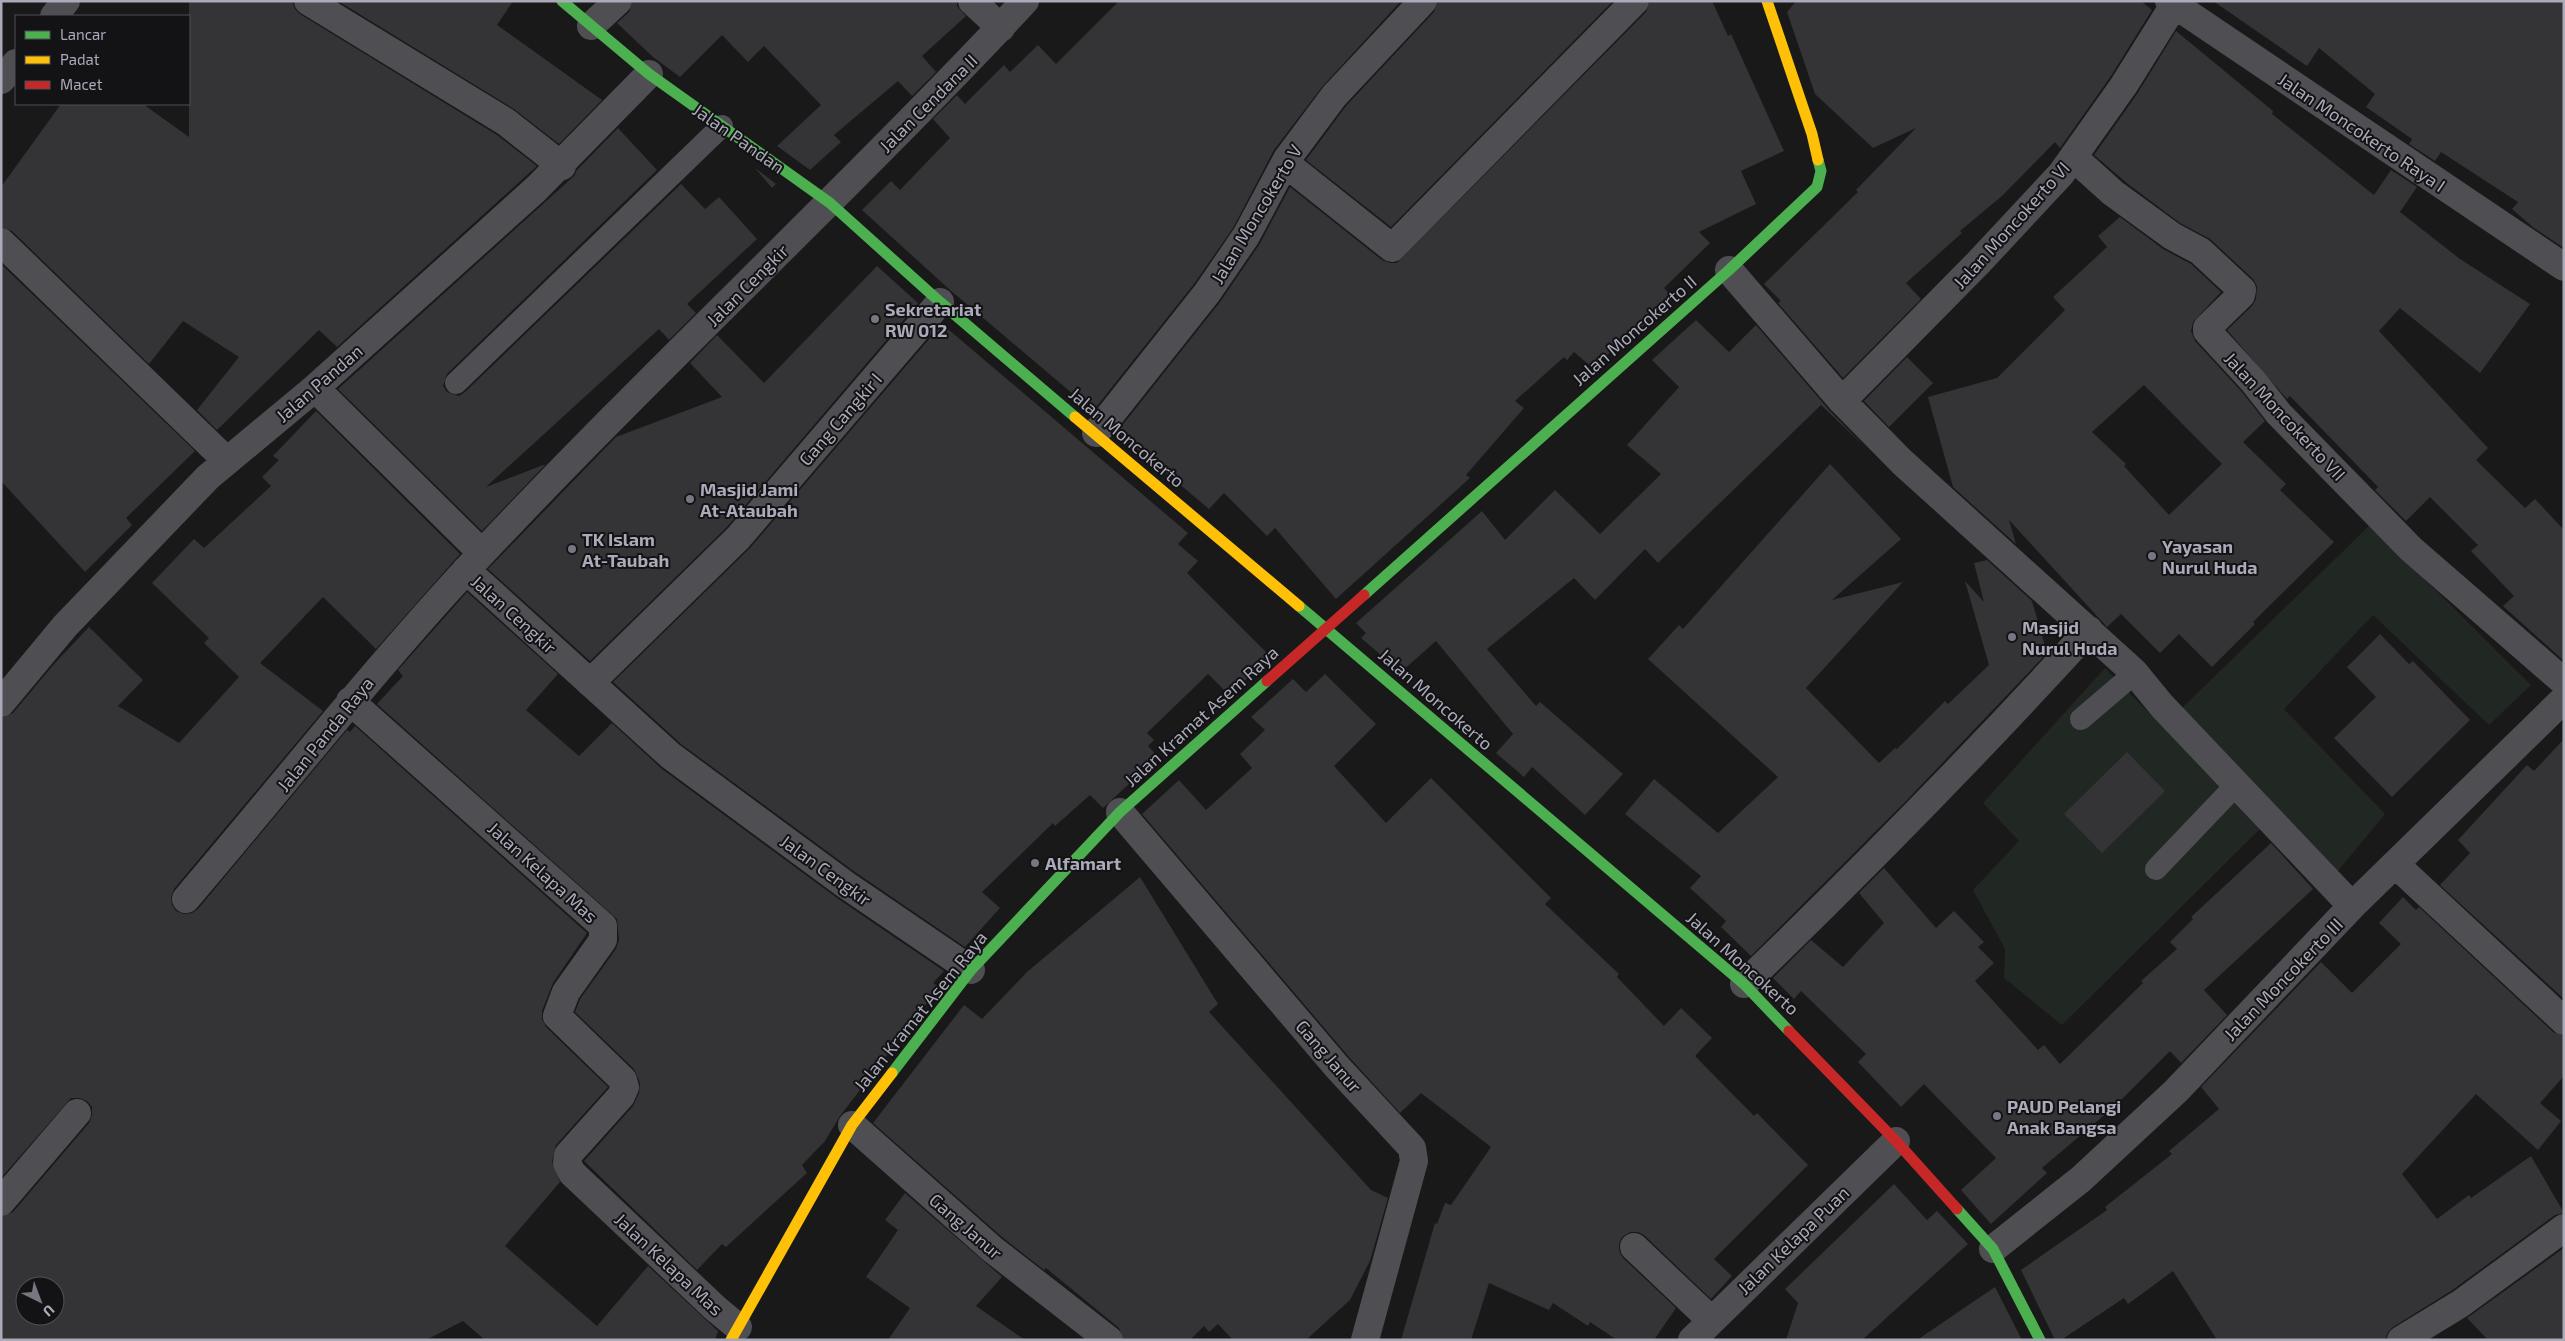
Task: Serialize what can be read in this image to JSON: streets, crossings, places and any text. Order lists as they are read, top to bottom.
{
  "streets": {
    "street": [
      "Jalan Cendana II",
      "Jalan Moncokerto Raya I",
      "Jalan Pandan",
      "Jalan Moncokerto V",
      "Jalan Moncokerto VI",
      "Jalan Cengkir",
      "Jalan Moncokerto II",
      "Jalan Moncokerto VII",
      "Gang Cangkir I",
      "Jalan Moncokerto",
      "Jalan Kramat Asem Raya",
      "Jalan Panda Raya",
      "Jalan Kelapa Mas",
      "Jalan Moncokerto III",
      "Gang Janur",
      "Jalan Kelapa Puan"
    ]
  },
  "crossings": [
    ["Jalan Cendana II", "Jalan Pandan"],
    ["Jalan Cendana II", "Jalan Cengkir"],
    ["Jalan Cendana II", "Jalan Moncokerto"],
    ["Jalan Moncokerto Raya I", "Jalan Moncokerto VI"],
    ["Jalan Pandan", "Jalan Cengkir"],
    ["Jalan Pandan", "Jalan Moncokerto"],
    ["Jalan Moncokerto V", "Jalan Moncokerto"],
    ["Jalan Moncokerto VI", "Jalan Moncokerto VII"],
    ["Jalan Cengkir", "Gang Cangkir I"],
    ["Jalan Cengkir", "Jalan Moncokerto"],
    ["Jalan Cengkir", "Jalan Kramat Asem Raya"],
    ["Jalan Cengkir", "Jalan Panda Raya"],
    ["Jalan Moncokerto II", "Jalan Moncokerto"],
    ["Jalan Moncokerto II", "Jalan Kramat Asem Raya"],
    ["Gang Cangkir I", "Jalan Moncokerto"],
    ["Jalan Moncokerto", "Jalan Kramat Asem Raya"],
    ["Jalan Moncokerto", "Jalan Moncokerto III"],
    ["Jalan Moncokerto", "Jalan Kelapa Puan"],
    ["Jalan Kramat Asem Raya", "Jalan Kelapa Mas"],
    ["Jalan Kramat Asem Raya", "Gang Janur"],
    ["Jalan Panda Raya", "Jalan Kelapa Mas"]
  ],
  "places": [
    "Sekretariat RW 012",
    "Masjid Jami At-Ataubah",
    "TK Islam At-Taubah",
    "Yayasan Nurul Huda",
    "Masjid Nurul Huda",
    "Alfamart",
    "PAUD Pelangi Anak Bangsa"
  ],
  "legend": ["Lancar", "Padat", "Macet"],
  "north": "bottom right"
}
